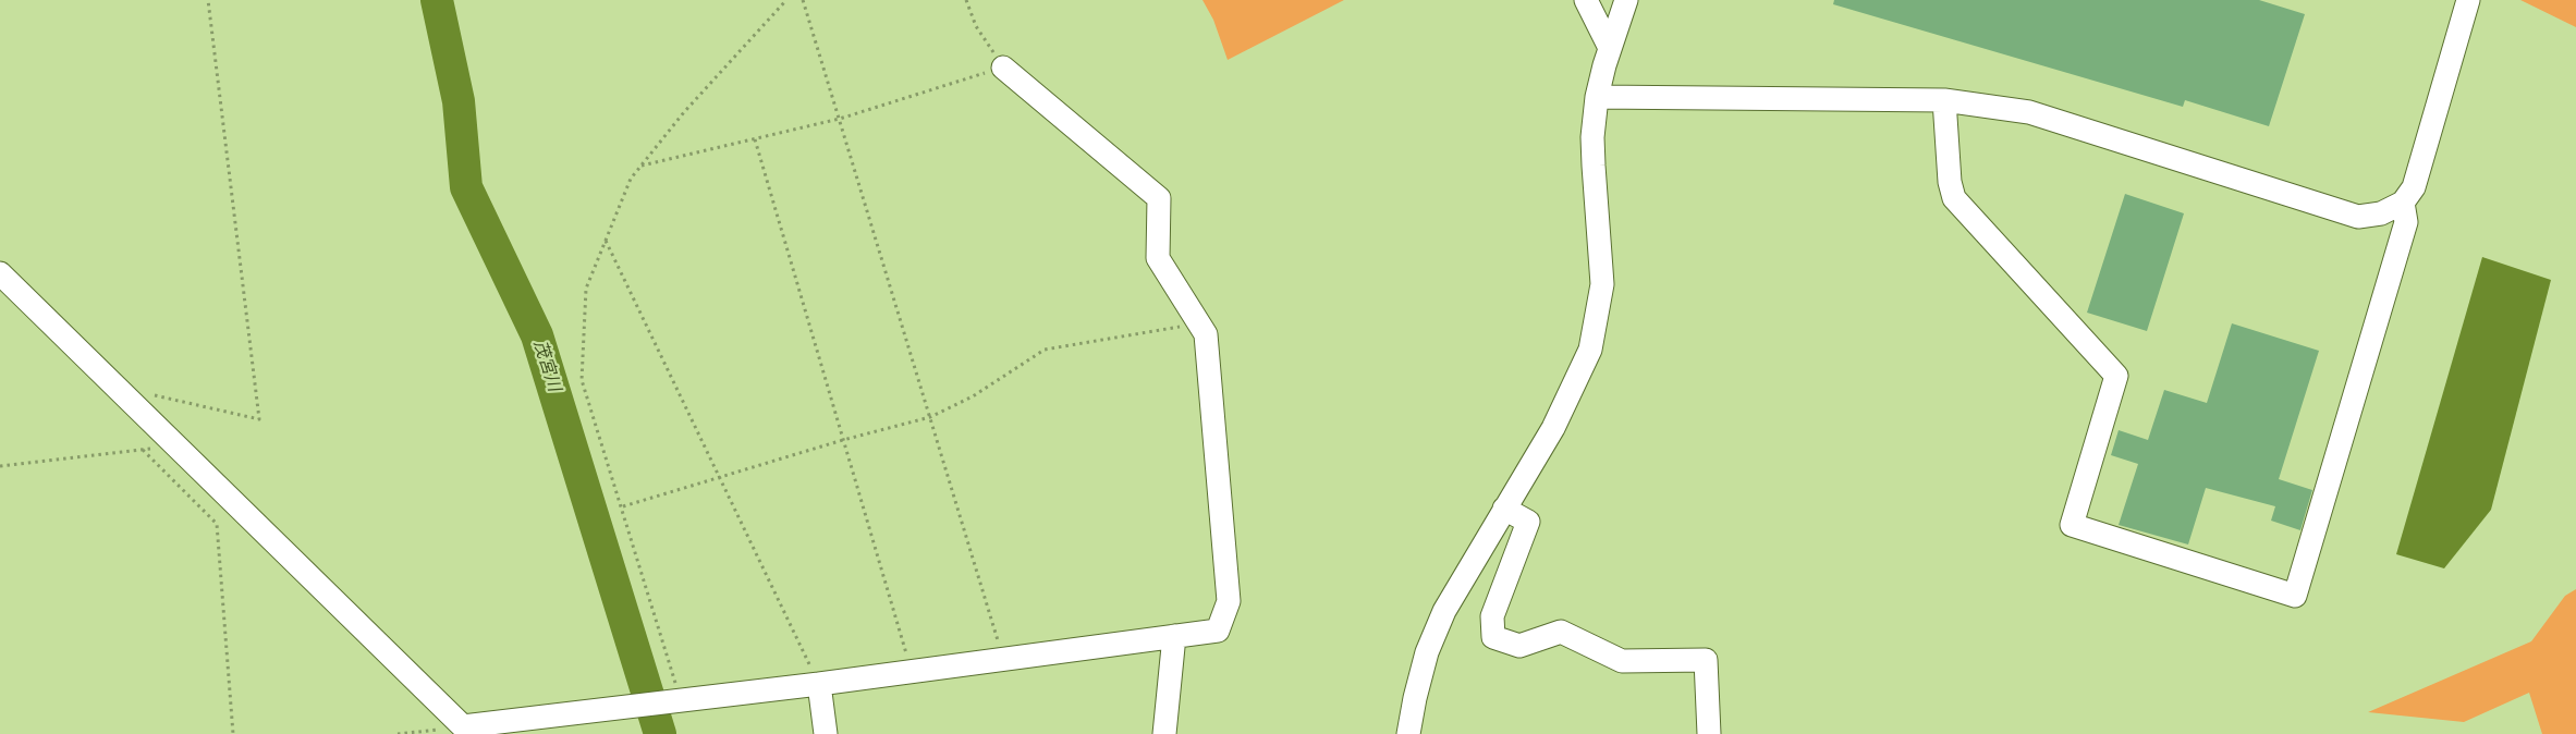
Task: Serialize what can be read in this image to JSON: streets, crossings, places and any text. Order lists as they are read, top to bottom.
{
  "water": ["茂宮川"]
}
